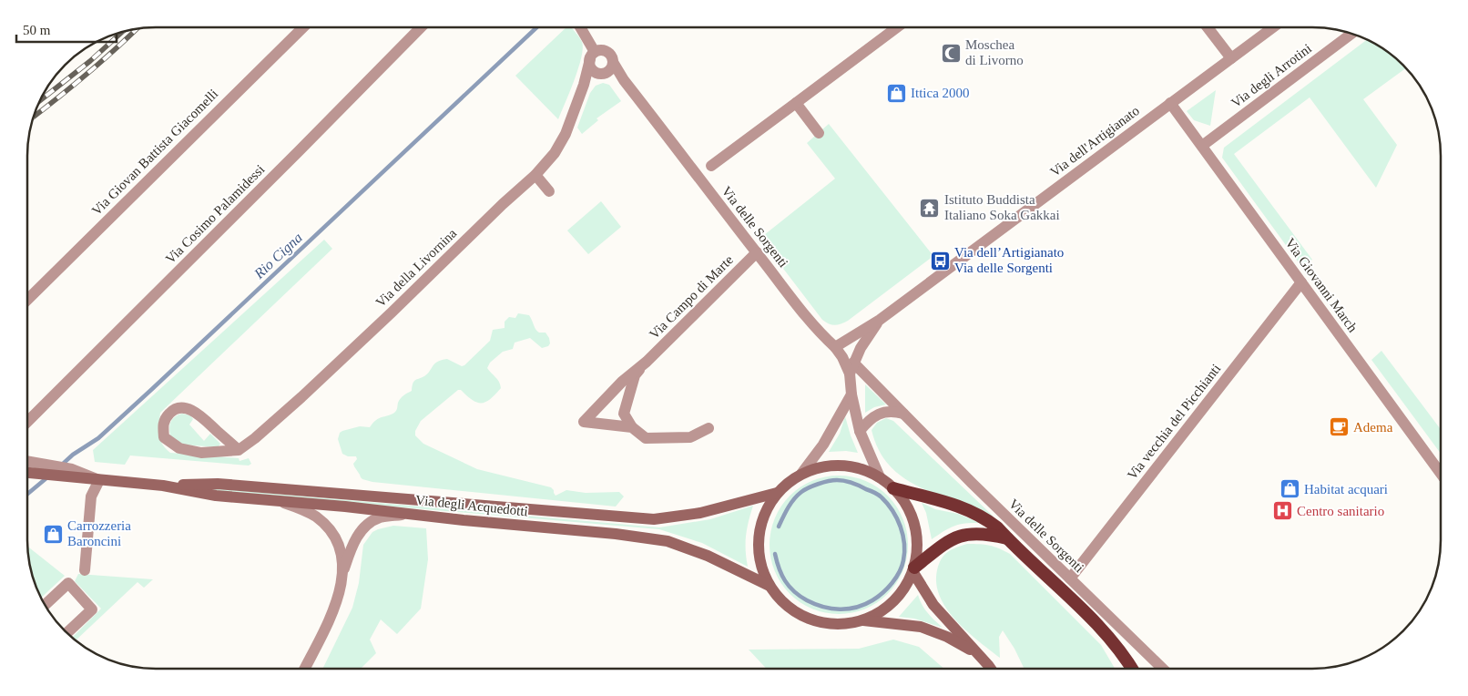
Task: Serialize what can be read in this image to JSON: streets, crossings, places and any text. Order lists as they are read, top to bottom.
{
  "streets": {
    "main road": ["Via degli Acquedotti"],
    "street": [
      "Via degli Arrotini",
      "Via dell'Artigianato",
      "Via Giovan Battista Giacomelli",
      "Via Cosimo Palamidessi",
      "Via delle Sorgenti",
      "Via della Livornina",
      "Via Giovanni March",
      "Via Campo di Marte",
      "Via vecchia del Picchianti"
    ]
  },
  "crossings": [
    ["Via degli Arrotini", "Via Giovanni March"],
    ["Via dell'Artigianato", "Via delle Sorgenti"],
    ["Via dell'Artigianato", "Via Giovanni March"],
    ["Via delle Sorgenti", "Via della Livornina"],
    ["Via delle Sorgenti", "Via Campo di Marte"],
    ["Via delle Sorgenti", "Via vecchia del Picchianti"],
    ["Via delle Sorgenti", "Via degli Acquedotti"],
    ["Via Giovanni March", "Via vecchia del Picchianti"]
  ],
  "water": ["Rio Cigna"],
  "places": {
    "mosque": ["Moschea di Livorno"],
    "shop": ["Ittica 2000", "Habitat acquari", "Carrozzeria Baroncini"],
    "temple": ["Istituto Buddista Italiano Soka Gakkai"],
    "bus stop": ["Via dell’Artigianato Via delle Sorgenti"],
    "cafe": ["Adema"],
    "hospital": ["Centro sanitario"]
  },
  "scale_bar": "50 m"
}
